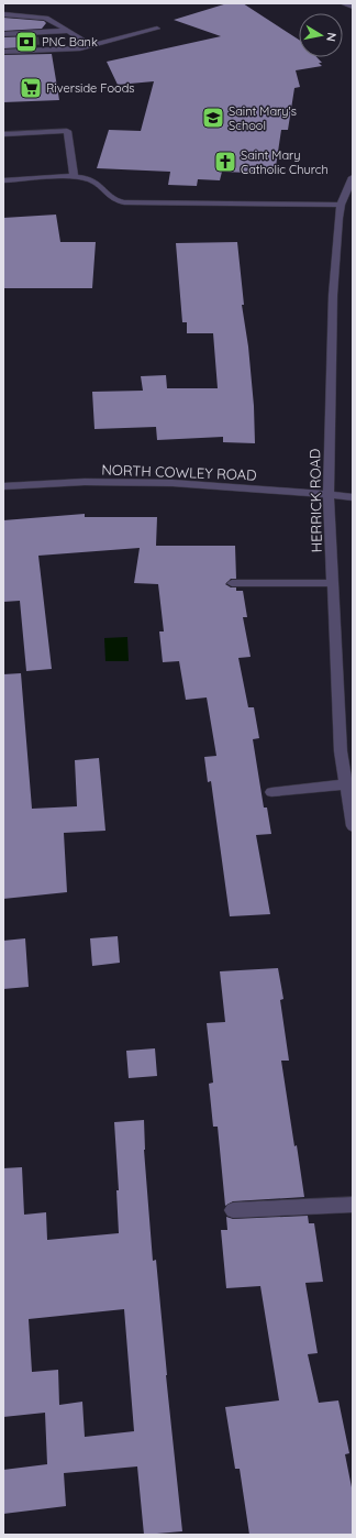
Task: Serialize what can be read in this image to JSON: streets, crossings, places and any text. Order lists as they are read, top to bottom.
{
  "streets": {
    "street": ["NORTH COWLEY ROAD", "HERRICK ROAD"]
  },
  "crossings": [
    ["NORTH COWLEY ROAD", "HERRICK ROAD"]
  ],
  "places": {
    "bank": ["PNC Bank"],
    "supermarket": ["Riverside Foods"],
    "school or university": ["Saint Mary's School"],
    "church": ["Saint Mary Catholic Church"]
  },
  "north": "right"
}
